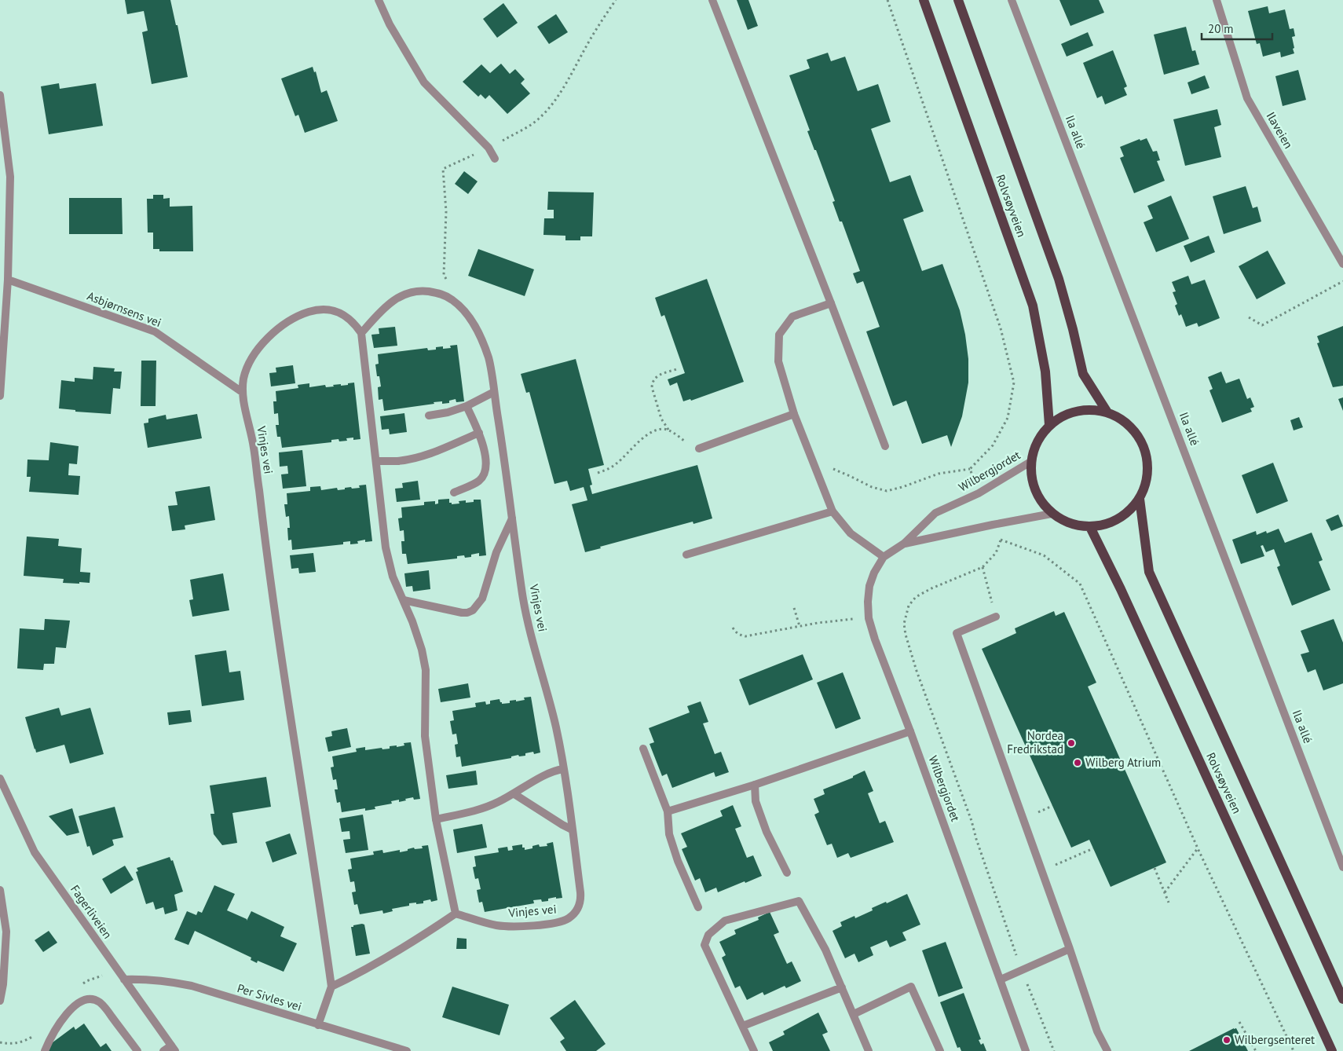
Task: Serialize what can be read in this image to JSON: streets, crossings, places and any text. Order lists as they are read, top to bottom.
{
  "streets": {
    "main road": ["Rolvsøyveien"],
    "street": [
      "Ilaveien",
      "Ila allé",
      "Asbjørnsens vei",
      "Vinjes vei",
      "Wilbergjordet",
      "Fagerliveien",
      "Per Sivles vei"
    ]
  },
  "crossings": [
    ["Rolvsøyveien", "Wilbergjordet"],
    ["Asbjørnsens vei", "Vinjes vei"],
    ["Vinjes vei", "Per Sivles vei"],
    ["Fagerliveien", "Per Sivles vei"]
  ],
  "places": ["Nordea Fredrikstad", "Wilberg Atrium", "Wilbergsenteret"],
  "scale_bar": "20 m"
}
